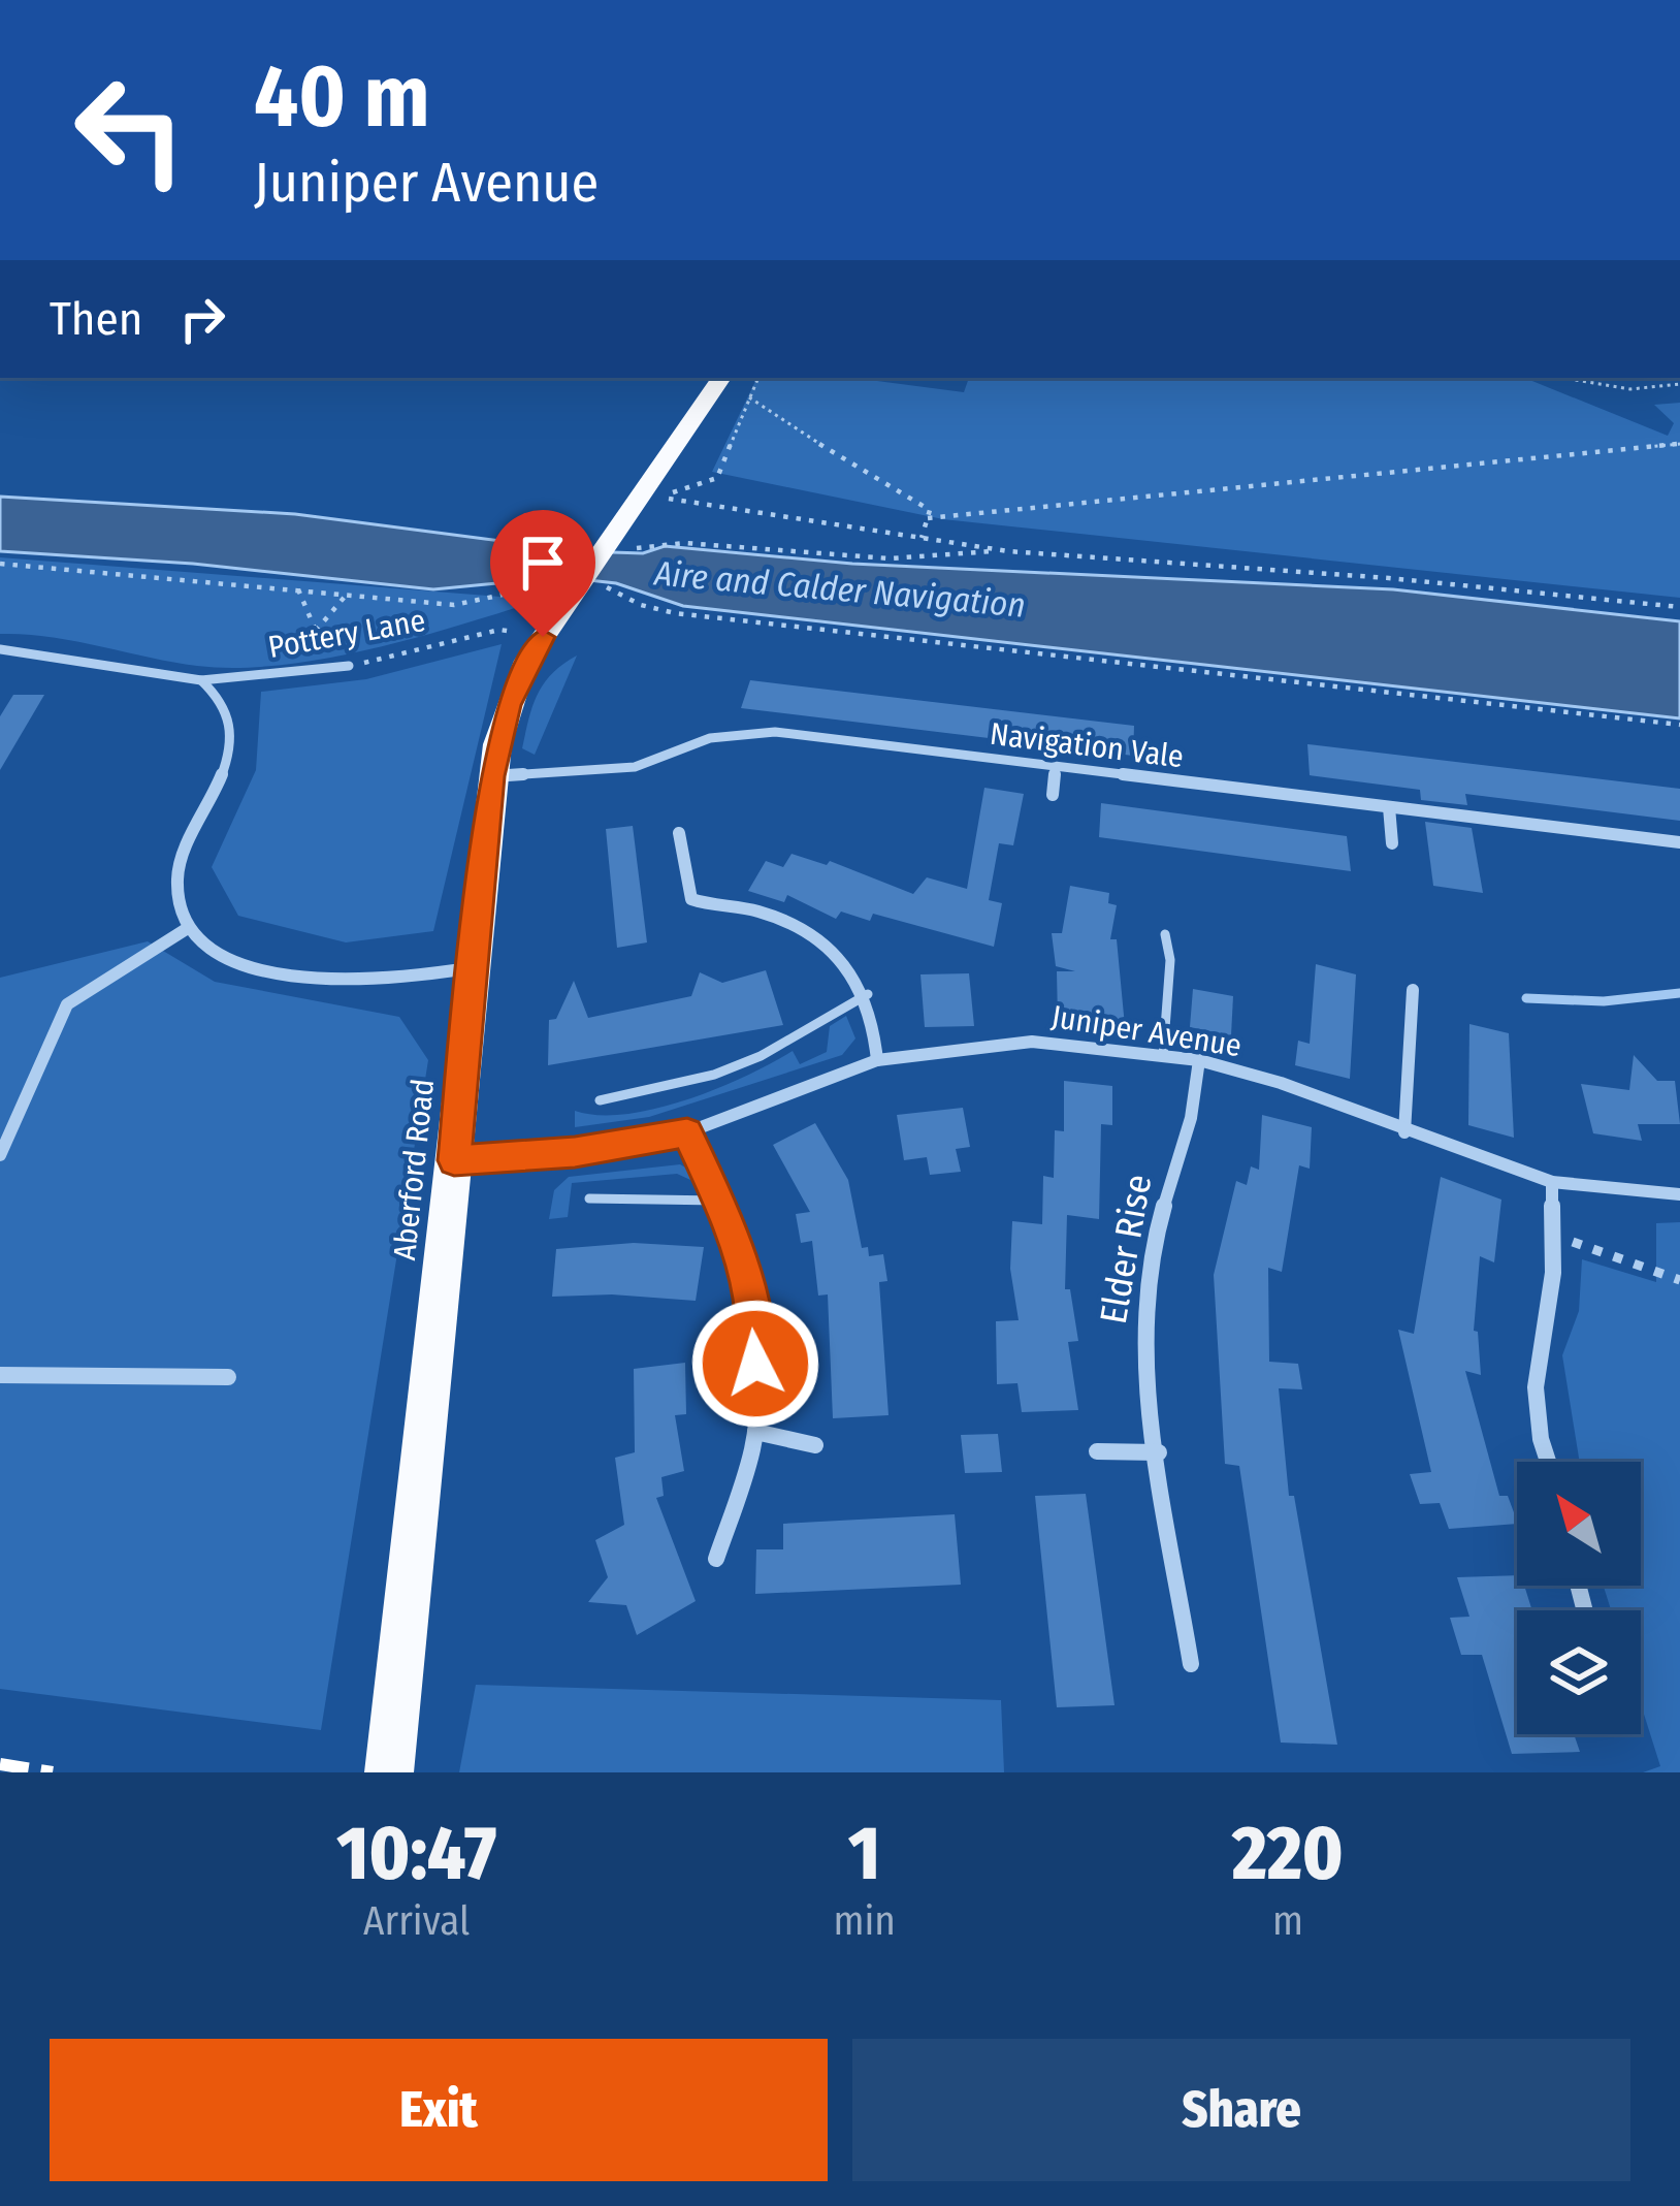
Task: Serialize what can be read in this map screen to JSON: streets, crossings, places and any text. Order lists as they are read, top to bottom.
{
  "streets": {
    "main road": ["Aberford Road"],
    "street": [
      "Pottery Lane",
      "Navigation Vale",
      "Juniper Avenue",
      "Elder Rise"
    ]
  },
  "crossings": [
    ["Navigation Vale", "Aberford Road"],
    ["Juniper Avenue", "Aberford Road"],
    ["Juniper Avenue", "Elder Rise"]
  ],
  "water": ["Aire and Calder Navigation"],
  "north": "top left",
  "page": {
    "turn": ["40 m", "Juniper Avenue"],
    "then": "Then",
    "eta": [
      "10:47",
      "Arrival",
      "1",
      "min",
      "220",
      "m"
    ],
    "buttons": ["Exit", "Share"]
  }
}
